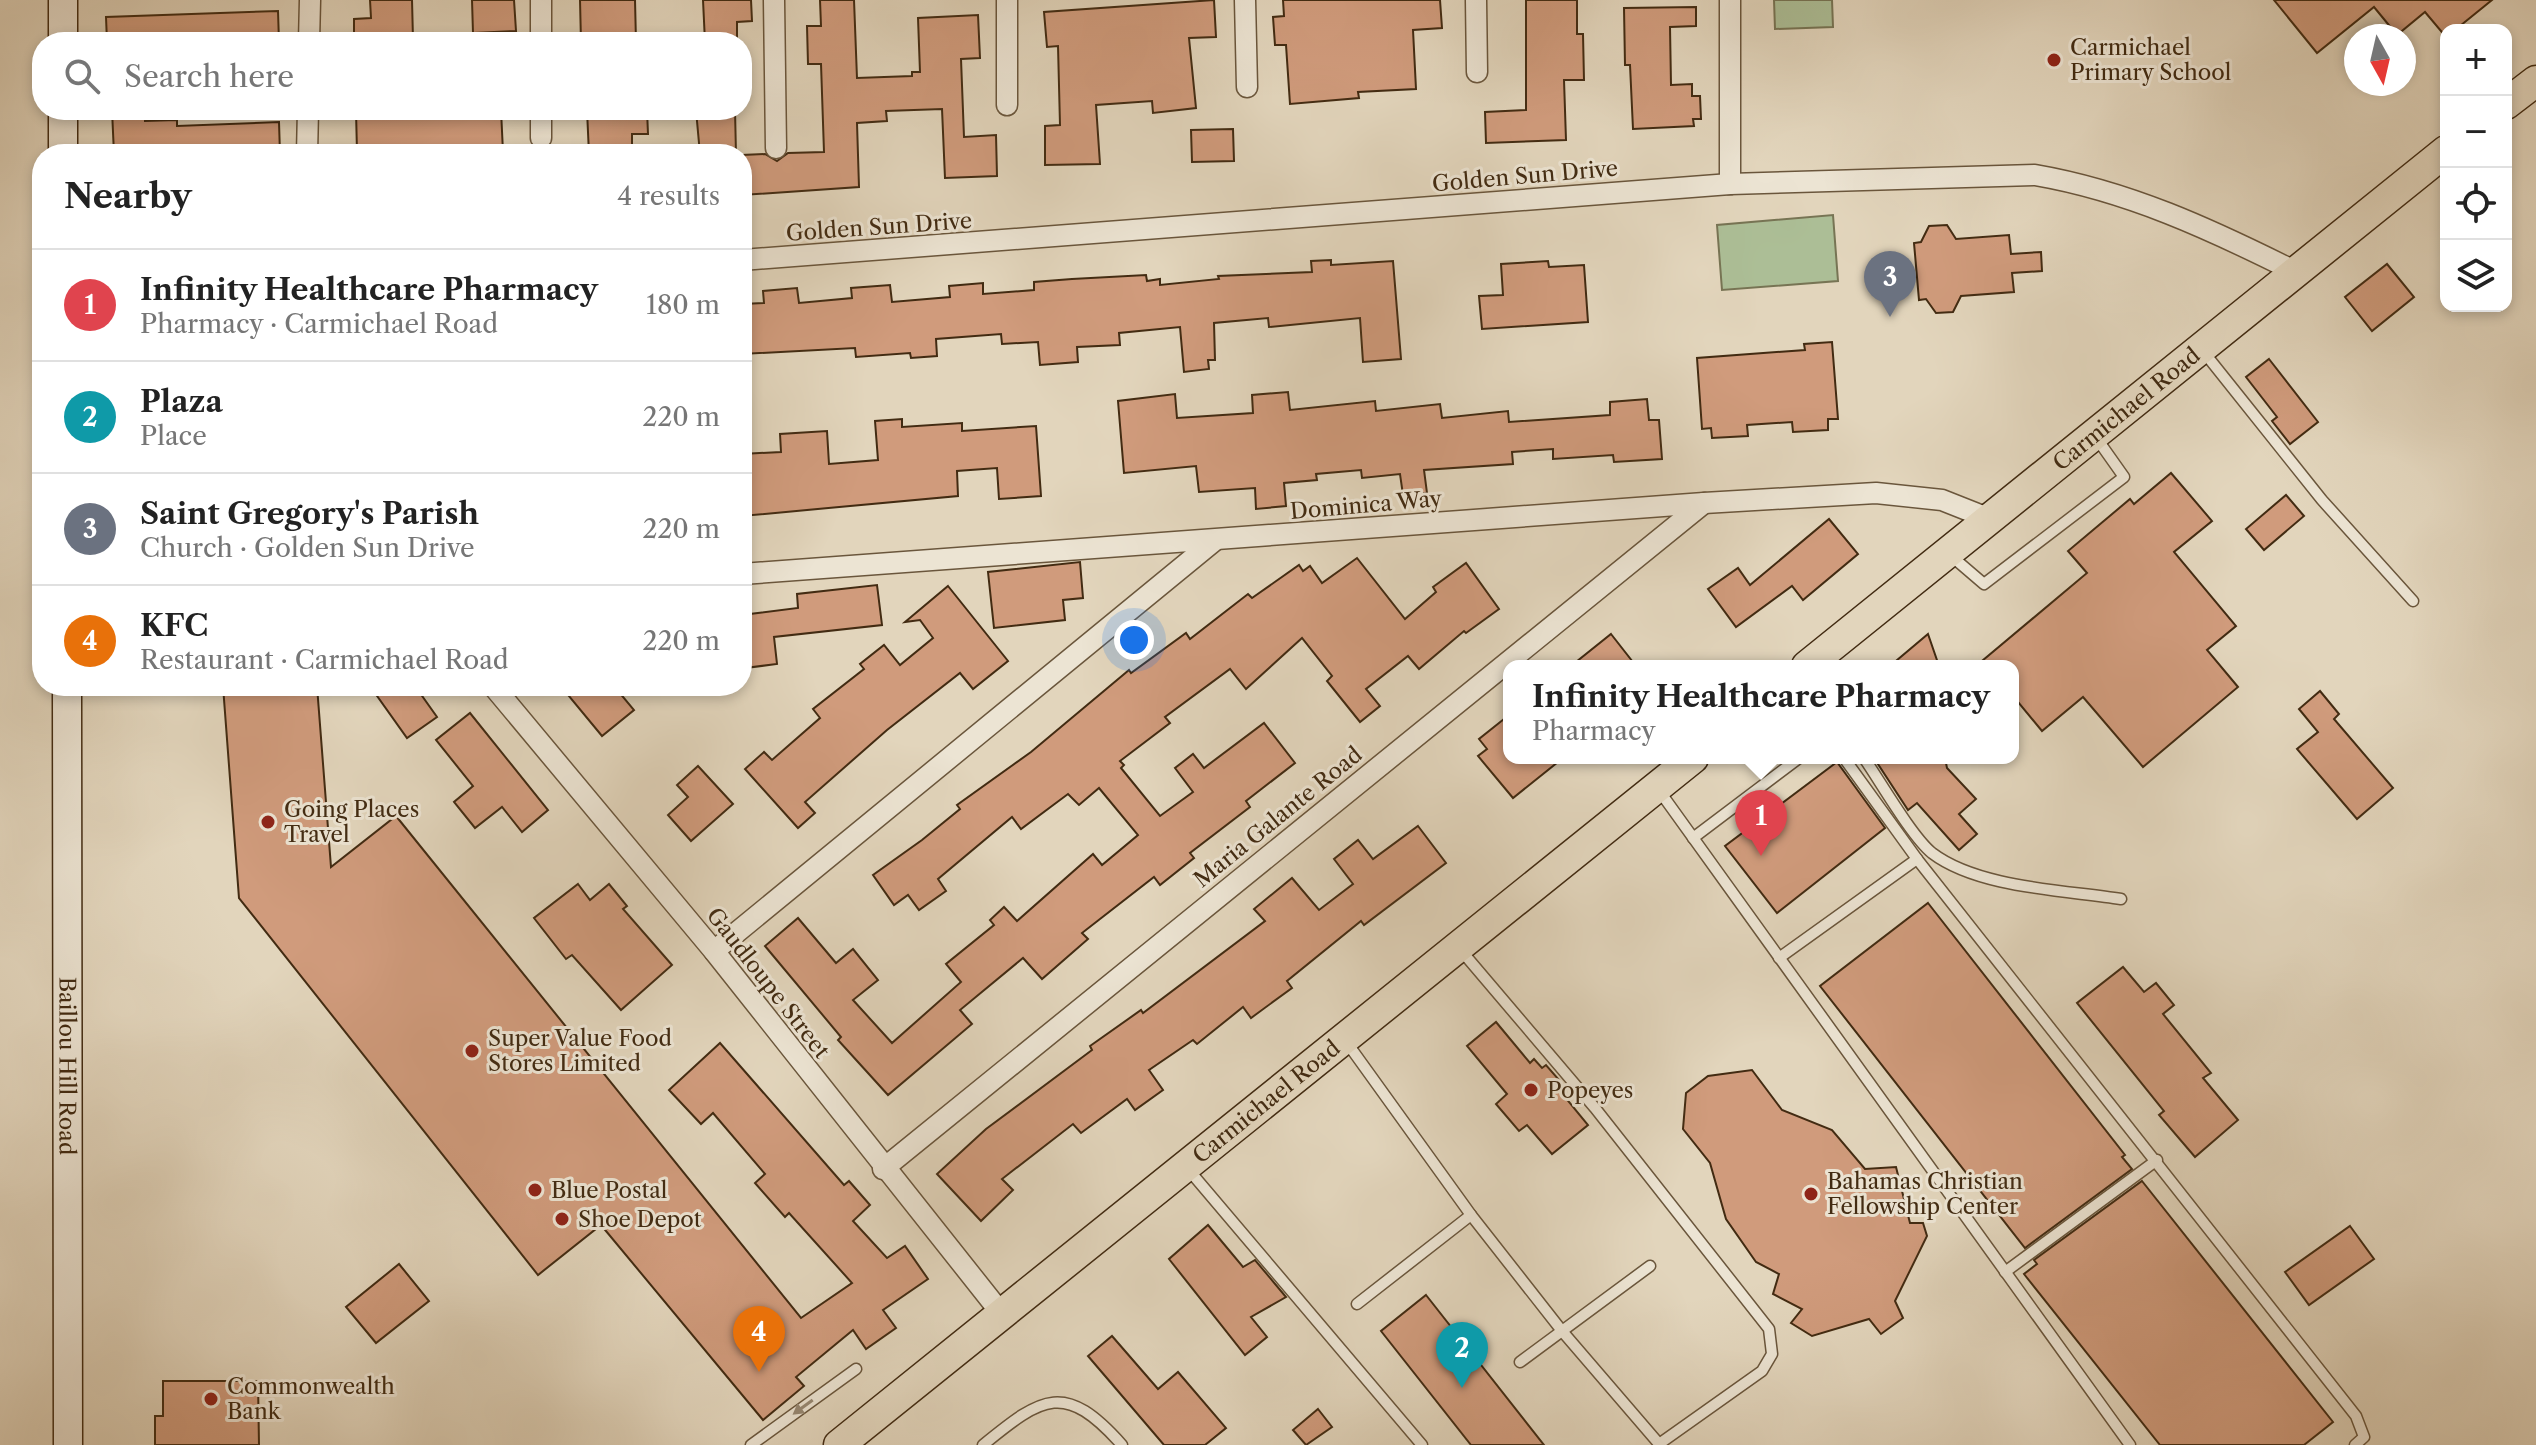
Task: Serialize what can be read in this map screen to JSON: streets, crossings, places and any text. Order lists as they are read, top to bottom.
{
  "streets": {
    "main road": ["Carmichael Road", "Baillou Hill Road"],
    "street": [
      "Golden Sun Drive",
      "Dominica Way",
      "Maria Galante Road",
      "Gaudloupe Street"
    ]
  },
  "crossings": [
    ["Golden Sun Drive", "Carmichael Road"],
    ["Carmichael Road", "Dominica Way"],
    ["Carmichael Road", "Gaudloupe Street"],
    ["Dominica Way", "Maria Galante Road"],
    ["Maria Galante Road", "Gaudloupe Street"]
  ],
  "places": [
    "Carmichael Primary School",
    "Going Places Travel",
    "Super Value Food Stores Limited",
    "Popeyes",
    "Blue Postal",
    "Bahamas Christian Fellowship Center",
    "Shoe Depot",
    "Commonwealth Bank"
  ],
  "north": "bottom",
  "page": {
    "map_buttons": ["+", "−"],
    "search": "Search here",
    "heading": ["Nearby", "4 results"],
    "list": [
      {
        "mark": "1",
        "name": "Infinity Healthcare Pharmacy",
        "note": "Pharmacy · Carmichael Road",
        "value": "180 m"
      },
      {
        "mark": "2",
        "name": "Plaza",
        "note": "Place",
        "value": "220 m"
      },
      {
        "mark": "3",
        "name": "Saint Gregory's Parish",
        "note": "Church · Golden Sun Drive",
        "value": "220 m"
      },
      {
        "mark": "4",
        "name": "KFC",
        "note": "Restaurant · Carmichael Road",
        "value": "220 m"
      }
    ],
    "pins": [
      "3",
      "1",
      "4",
      "2"
    ],
    "popup": ["Infinity Healthcare Pharmacy", "Pharmacy"]
  }
}
